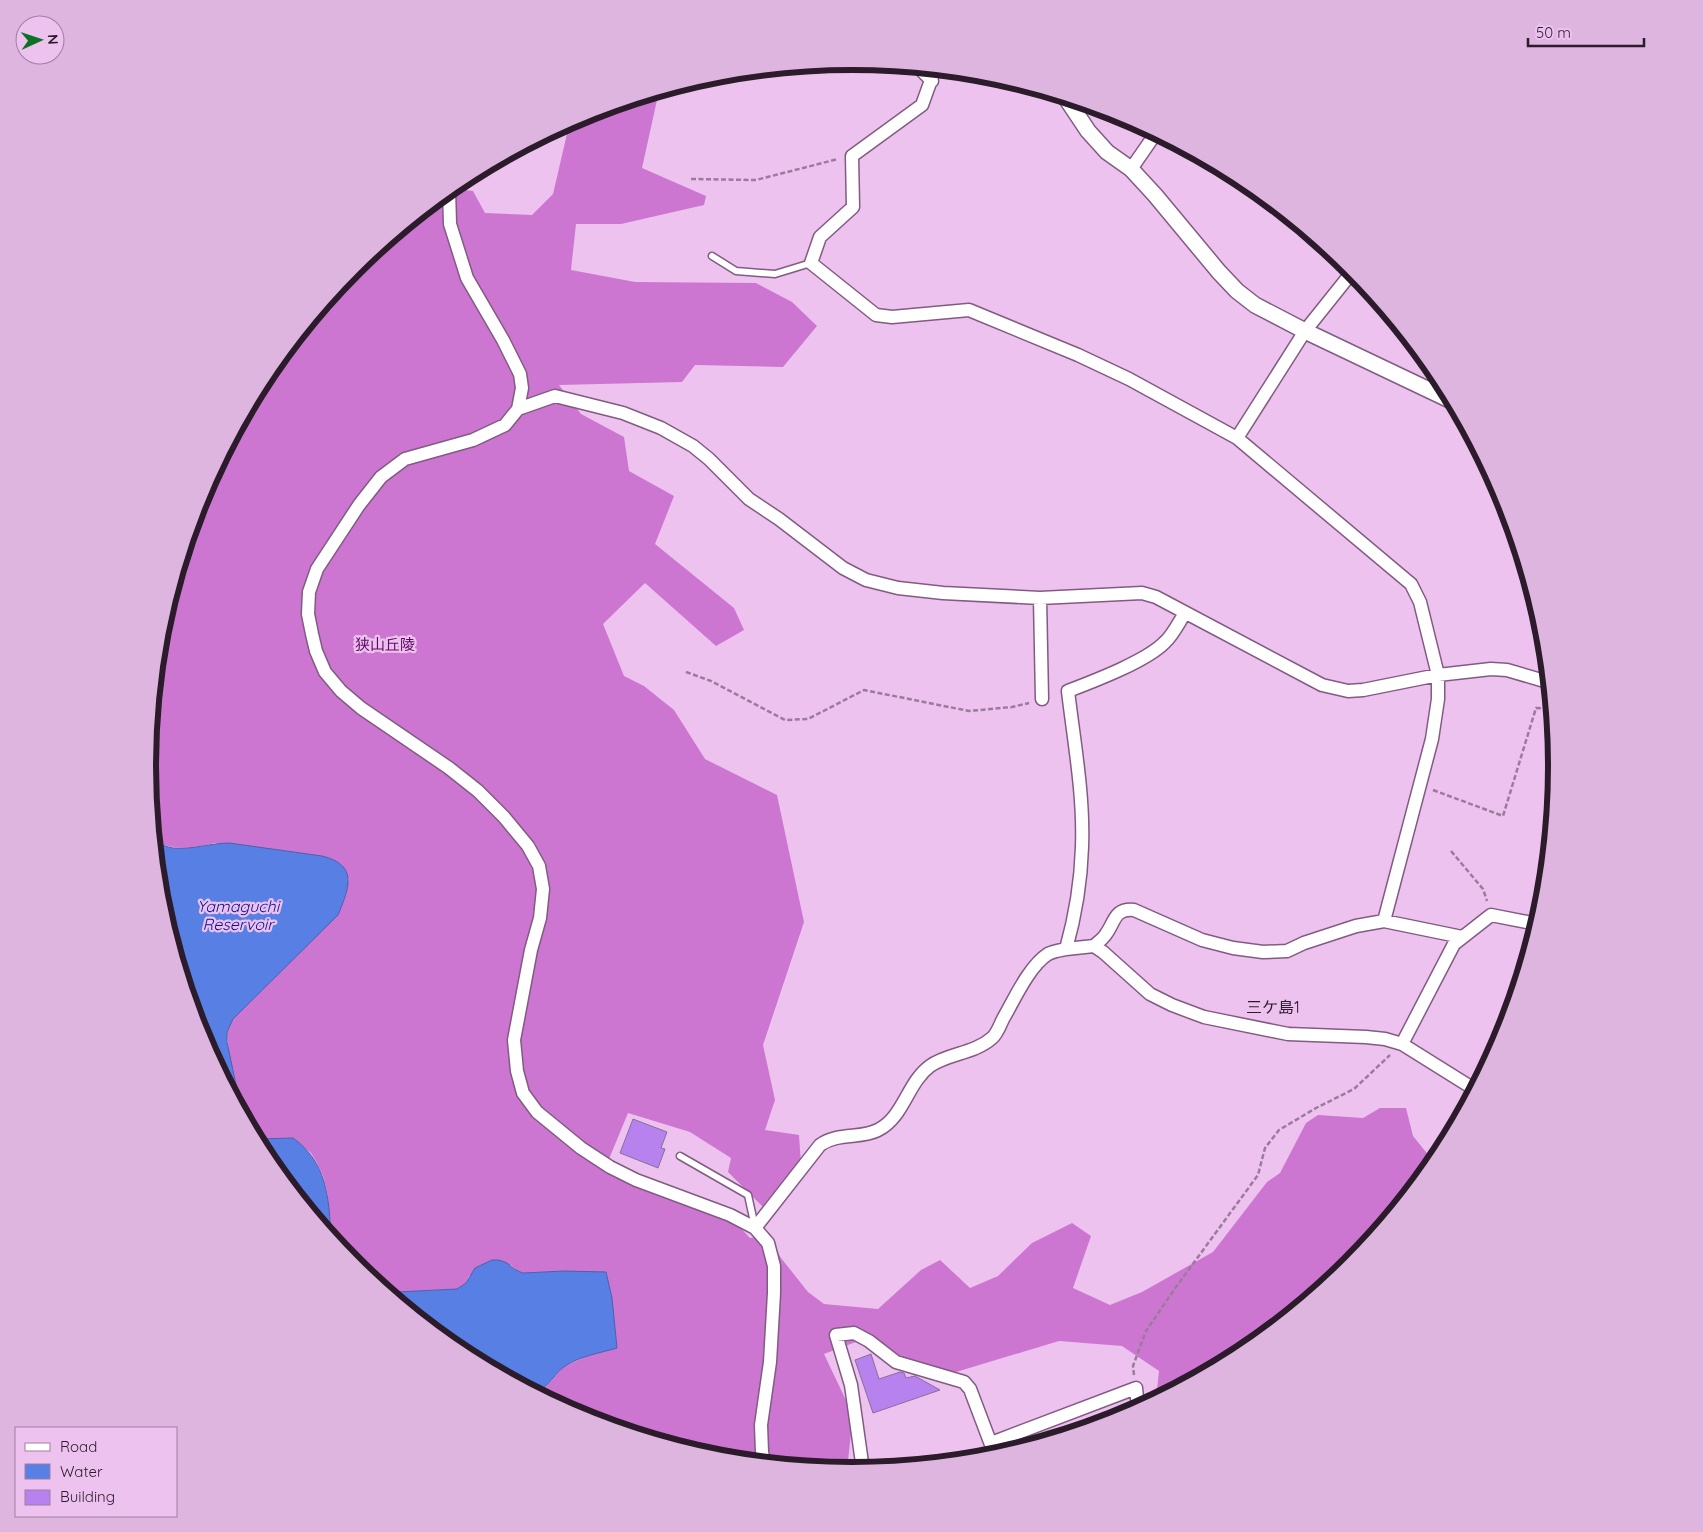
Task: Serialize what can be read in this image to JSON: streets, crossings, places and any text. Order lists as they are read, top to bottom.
{
  "districts": ["三ケ島1"],
  "water": ["Yamaguchi Reservoir"],
  "parks": ["狭山丘陵"],
  "legend": ["Road", "Water", "Building"],
  "scale_bar": "50 m",
  "north": "right"
}
